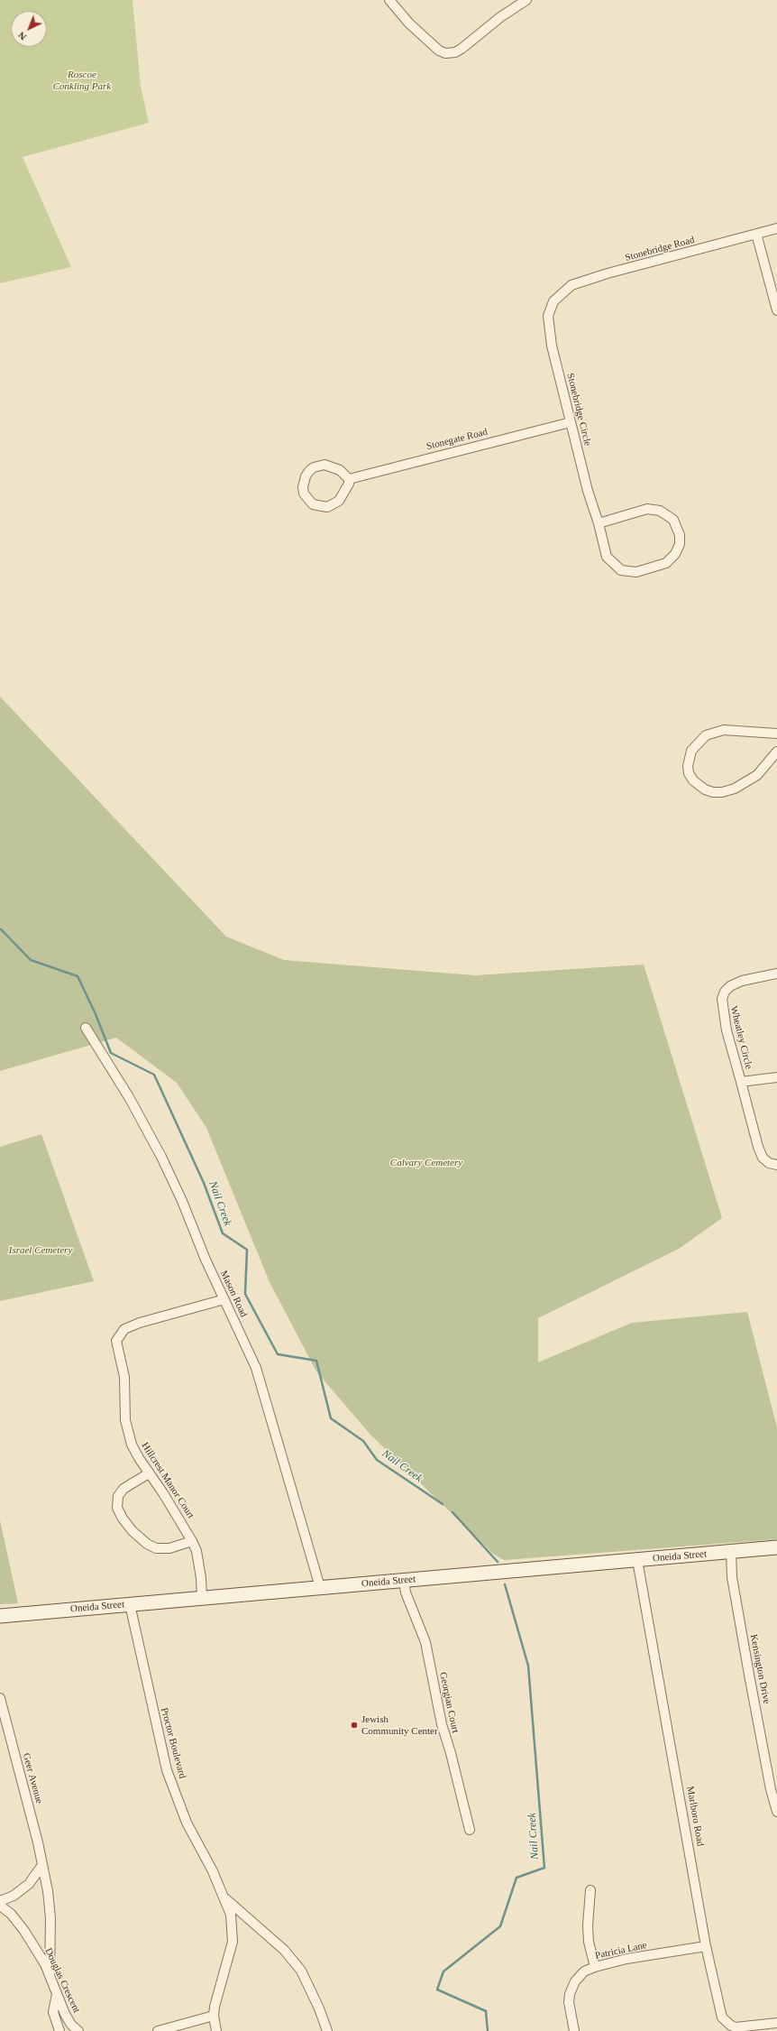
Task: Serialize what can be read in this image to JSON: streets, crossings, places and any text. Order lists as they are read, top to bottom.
{
  "streets": {
    "street": [
      "Stonebridge Road",
      "Stonebridge Circle",
      "Stonegate Road",
      "Wheatley Circle",
      "Mason Road",
      "Hillcrest Manor Court",
      "Oneida Street",
      "Kensington Drive",
      "Georgian Court",
      "Proctor Boulevard",
      "Geer Avenue",
      "Marlboro Road",
      "Patricia Lane",
      "Douglas Crescent"
    ]
  },
  "crossings": [
    ["Stonebridge Road", "Stonebridge Circle"],
    ["Stonebridge Circle", "Stonegate Road"],
    ["Mason Road", "Hillcrest Manor Court"],
    ["Mason Road", "Oneida Street"],
    ["Hillcrest Manor Court", "Oneida Street"],
    ["Oneida Street", "Kensington Drive"],
    ["Oneida Street", "Georgian Court"],
    ["Oneida Street", "Proctor Boulevard"],
    ["Oneida Street", "Marlboro Road"],
    ["Geer Avenue", "Douglas Crescent"],
    ["Marlboro Road", "Patricia Lane"]
  ],
  "water": ["Nail Creek"],
  "parks": ["Roscoe Conkling Park", "Calvary Cemetery", "Israel Cemetery"],
  "places": ["Jewish Community Center"],
  "north": "bottom left"
}
